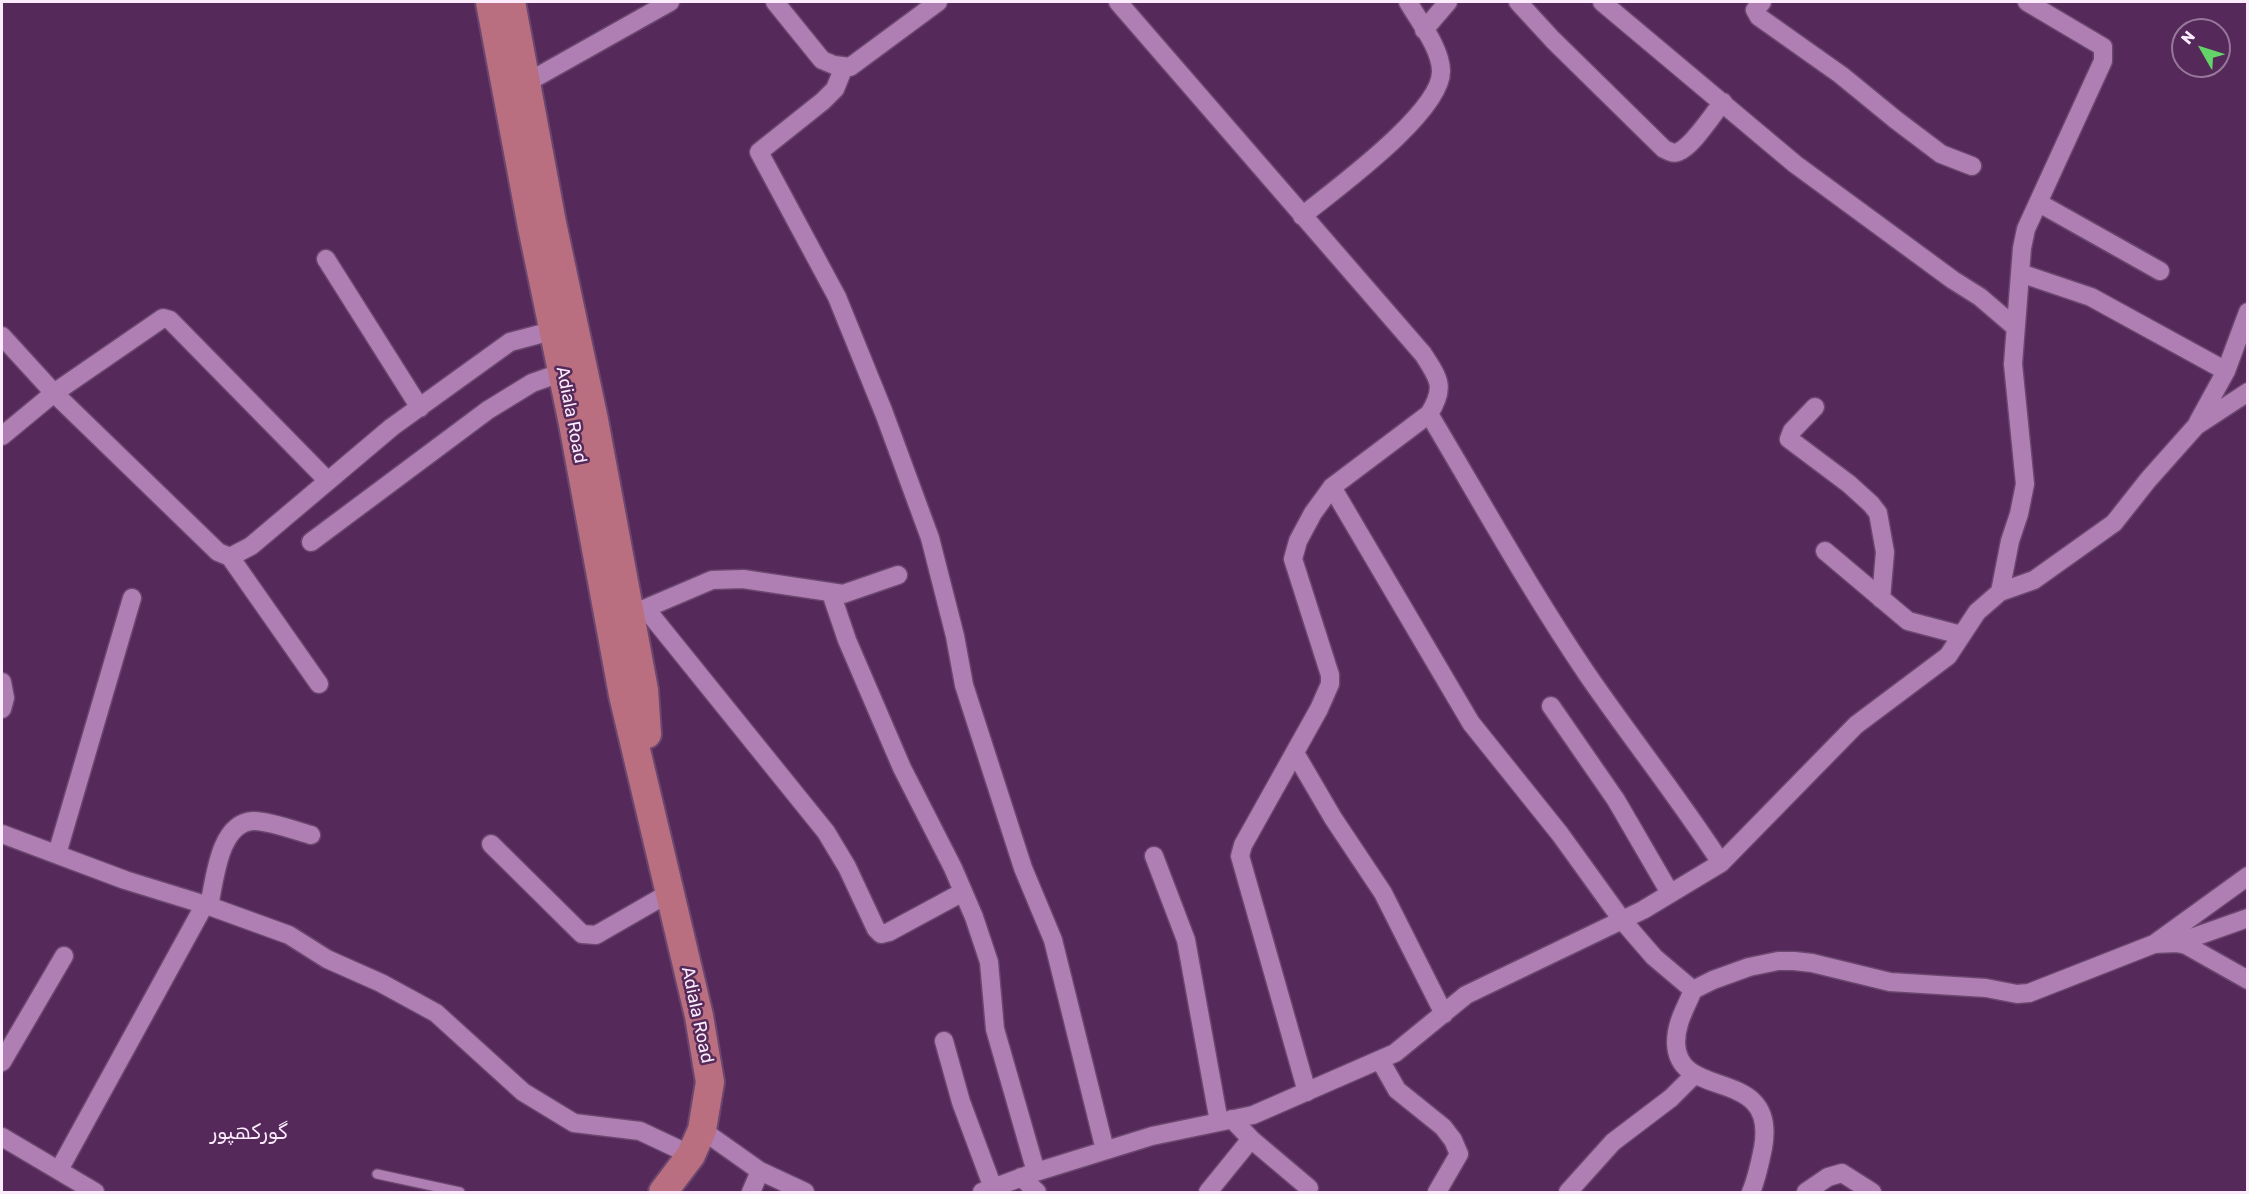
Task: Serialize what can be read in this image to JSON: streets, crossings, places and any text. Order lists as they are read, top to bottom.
{
  "streets": {
    "main road": ["Adiala Road"]
  },
  "districts": ["گورکھپور"],
  "north": "top left"
}
